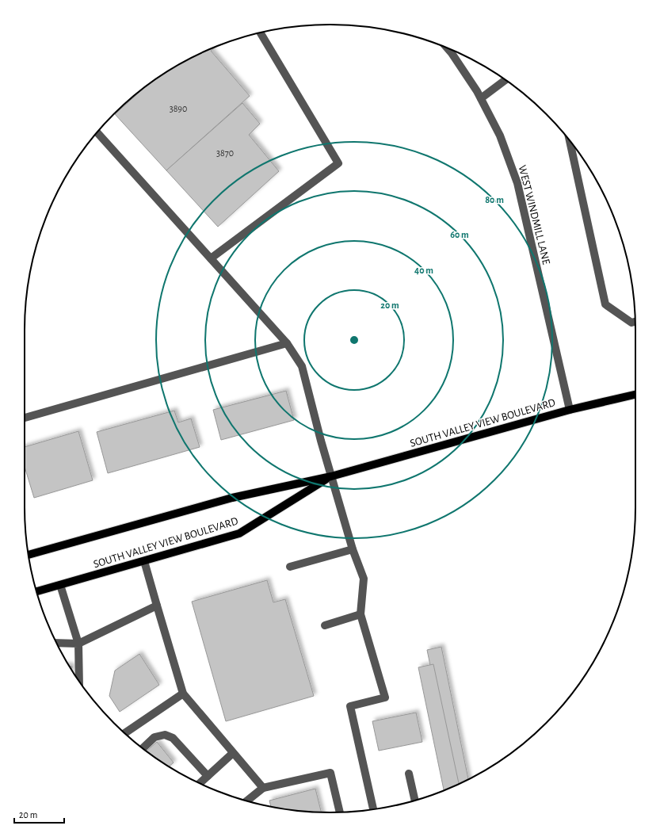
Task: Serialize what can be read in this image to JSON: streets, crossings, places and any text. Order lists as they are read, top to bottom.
{
  "streets": {
    "main road": ["SOUTH VALLEY VIEW BOULEVARD"],
    "street": ["WEST WINDMILL LANE"]
  },
  "crossings": [
    ["WEST WINDMILL LANE", "SOUTH VALLEY VIEW BOULEVARD"]
  ],
  "house_numbers": ["3890", "3870"],
  "scale_bar": "20 m",
  "rings": [
    "80 m",
    "60 m",
    "40 m",
    "20 m"
  ]
}
